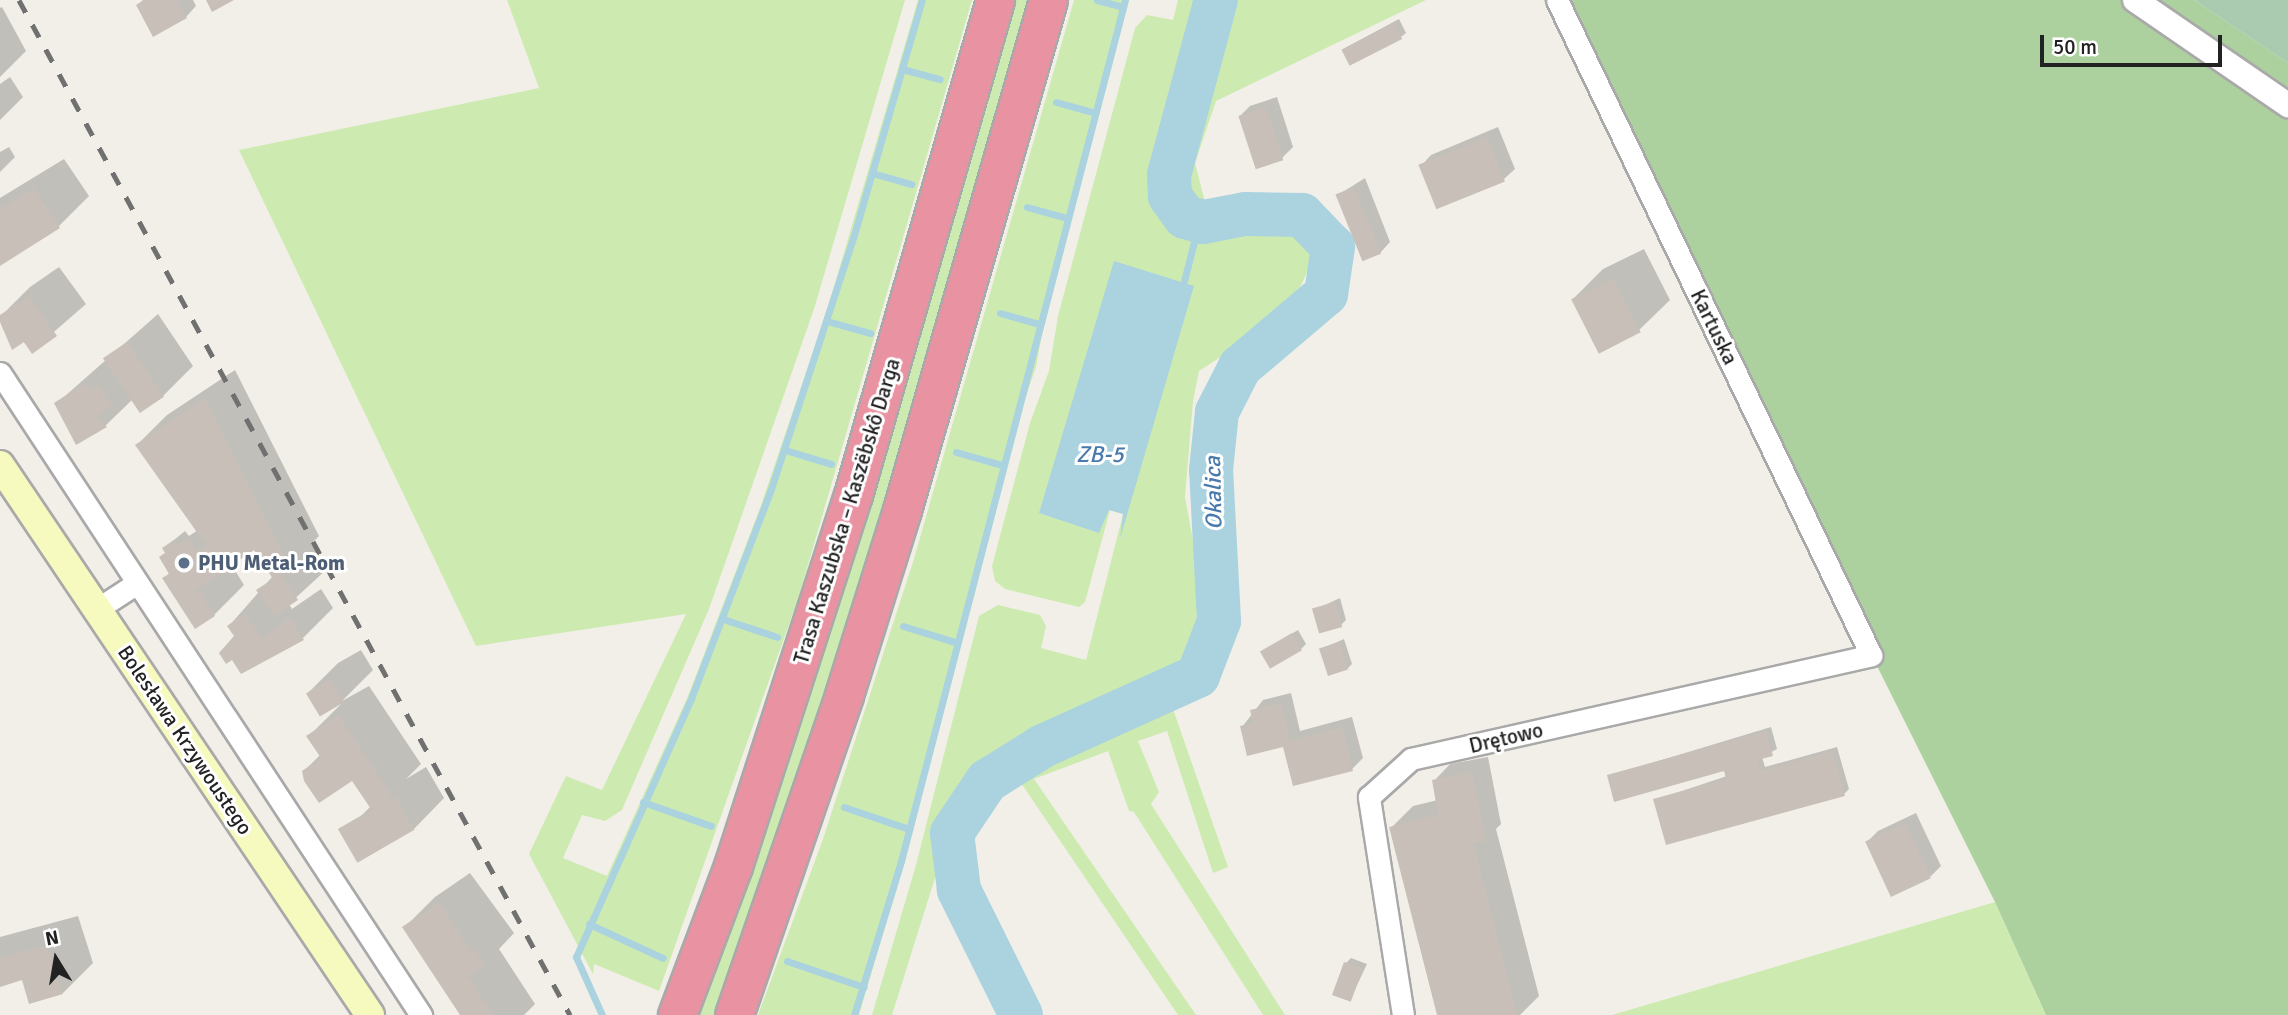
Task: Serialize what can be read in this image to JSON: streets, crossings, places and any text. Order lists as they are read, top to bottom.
{
  "streets": {
    "highway": ["Trasa Kaszubska – Kaszëbskô Darga"],
    "main road": ["Bolesława Krzywoustego"],
    "street": ["Kartuska", "Drętowo"]
  },
  "crossings": [
    ["Kartuska", "Drętowo"]
  ],
  "water": ["ZB-5", "Okalica"],
  "places": ["PHU Metal-Rom"],
  "scale_bar": "50 m",
  "north": "top"
}
